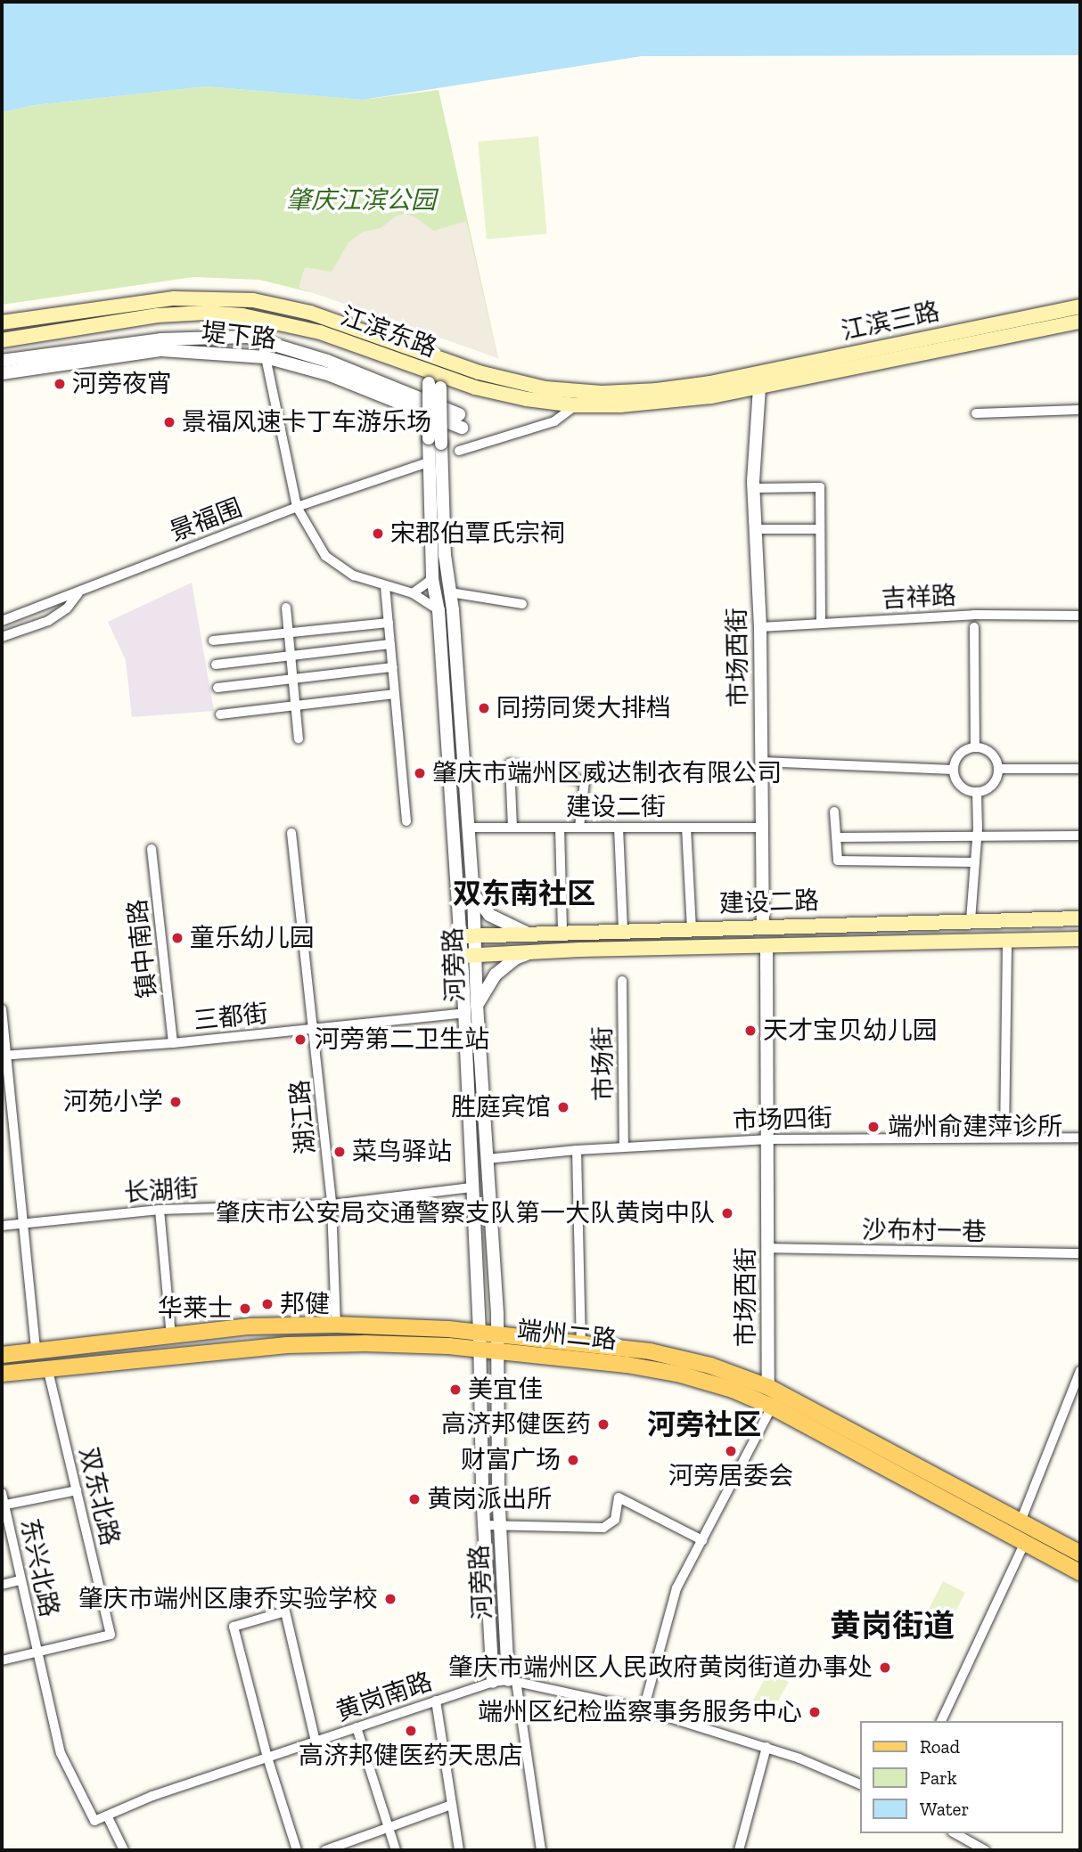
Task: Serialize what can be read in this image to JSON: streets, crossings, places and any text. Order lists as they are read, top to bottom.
{
  "streets": {
    "main road": [
      "江滨三路",
      "江滨东路",
      "建设二路",
      "端州二路"
    ],
    "street": [
      "堤下路",
      "景福围",
      "吉祥路",
      "市场西街",
      "建设二街",
      "镇中南路",
      "河旁路",
      "三都街",
      "市场街",
      "湖江路",
      "市场四街",
      "长湖街",
      "沙布村一巷",
      "双东北路",
      "东兴北路",
      "黄岗南路"
    ]
  },
  "crossings": [
    ["江滨三路", "江滨东路"],
    ["江滨三路", "市场西街"],
    ["江滨东路", "市场西街"],
    ["江滨东路", "河旁路"],
    ["景福围", "河旁路"],
    ["吉祥路", "市场西街"],
    ["市场西街", "建设二街"],
    ["市场西街", "建设二路"],
    ["市场西街", "市场四街"],
    ["市场西街", "沙布村一巷"],
    ["市场西街", "端州二路"],
    ["建设二街", "河旁路"],
    ["建设二路", "河旁路"],
    ["镇中南路", "三都街"],
    ["河旁路", "三都街"],
    ["河旁路", "市场四街"],
    ["河旁路", "长湖街"],
    ["河旁路", "端州二路"],
    ["河旁路", "黄岗南路"],
    ["三都街", "湖江路"],
    ["市场街", "市场四街"],
    ["湖江路", "长湖街"],
    ["湖江路", "端州二路"],
    ["端州二路", "双东北路"],
    ["双东北路", "东兴北路"]
  ],
  "districts": ["双东南社区", "河旁社区", "黄岗街道"],
  "parks": ["肇庆江滨公园"],
  "places": [
    "河旁夜宵",
    "景福风速卡丁车游乐场",
    "宋郡伯覃氏宗祠",
    "同捞同煲大排档",
    "肇庆市端州区威达制衣有限公司",
    "童乐幼儿园",
    "天才宝贝幼儿园",
    "河旁第二卫生站",
    "河苑小学",
    "胜庭宾馆",
    "端州俞建萍诊所",
    "菜鸟驿站",
    "肇庆市公安局交通警察支队第一大队黄岗中队",
    "邦健",
    "华莱士",
    "美宜佳",
    "高济邦健医药",
    "河旁居委会",
    "财富广场",
    "黄岗派出所",
    "肇庆市端州区康乔实验学校",
    "肇庆市端州区人民政府黄岗街道办事处",
    "端州区纪检监察事务服务中心",
    "高济邦健医药天思店"
  ],
  "legend": ["Road", "Park", "Water"]
}
